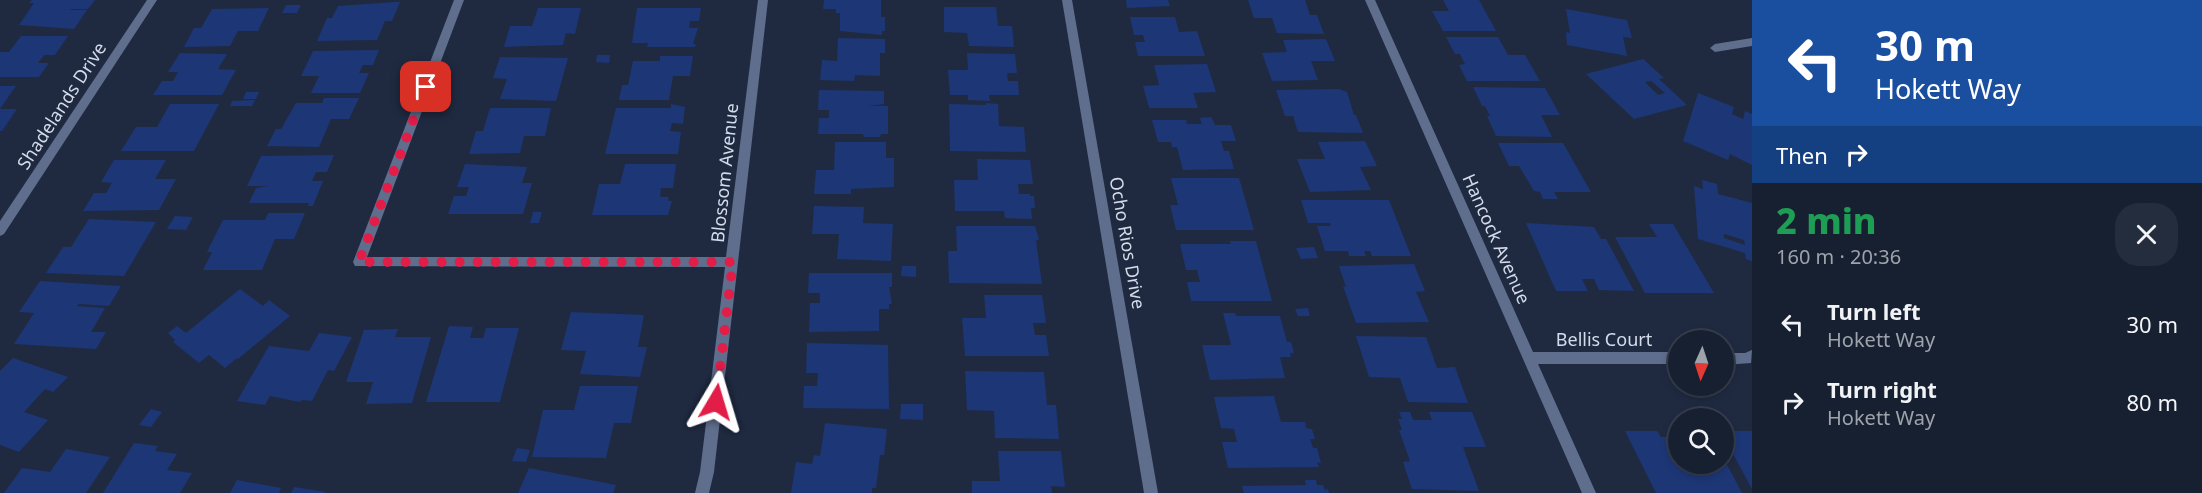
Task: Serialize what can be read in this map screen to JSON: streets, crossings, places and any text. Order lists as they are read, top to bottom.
{
  "streets": {
    "street": [
      "Shadelands Drive",
      "Blossom Avenue",
      "Hancock Avenue",
      "Ocho Rios Drive",
      "Bellis Court"
    ]
  },
  "crossings": [
    ["Hancock Avenue", "Bellis Court"]
  ],
  "north": "bottom",
  "page": {
    "turn": ["30 m", "Hokett Way"],
    "then": "Then",
    "heading": ["2 min", "160 m · 20:36"],
    "list": [
      {
        "name": "Turn left",
        "note": "Hokett Way",
        "value": "30 m"
      },
      {
        "name": "Turn right",
        "note": "Hokett Way",
        "value": "80 m"
      }
    ]
  }
}
